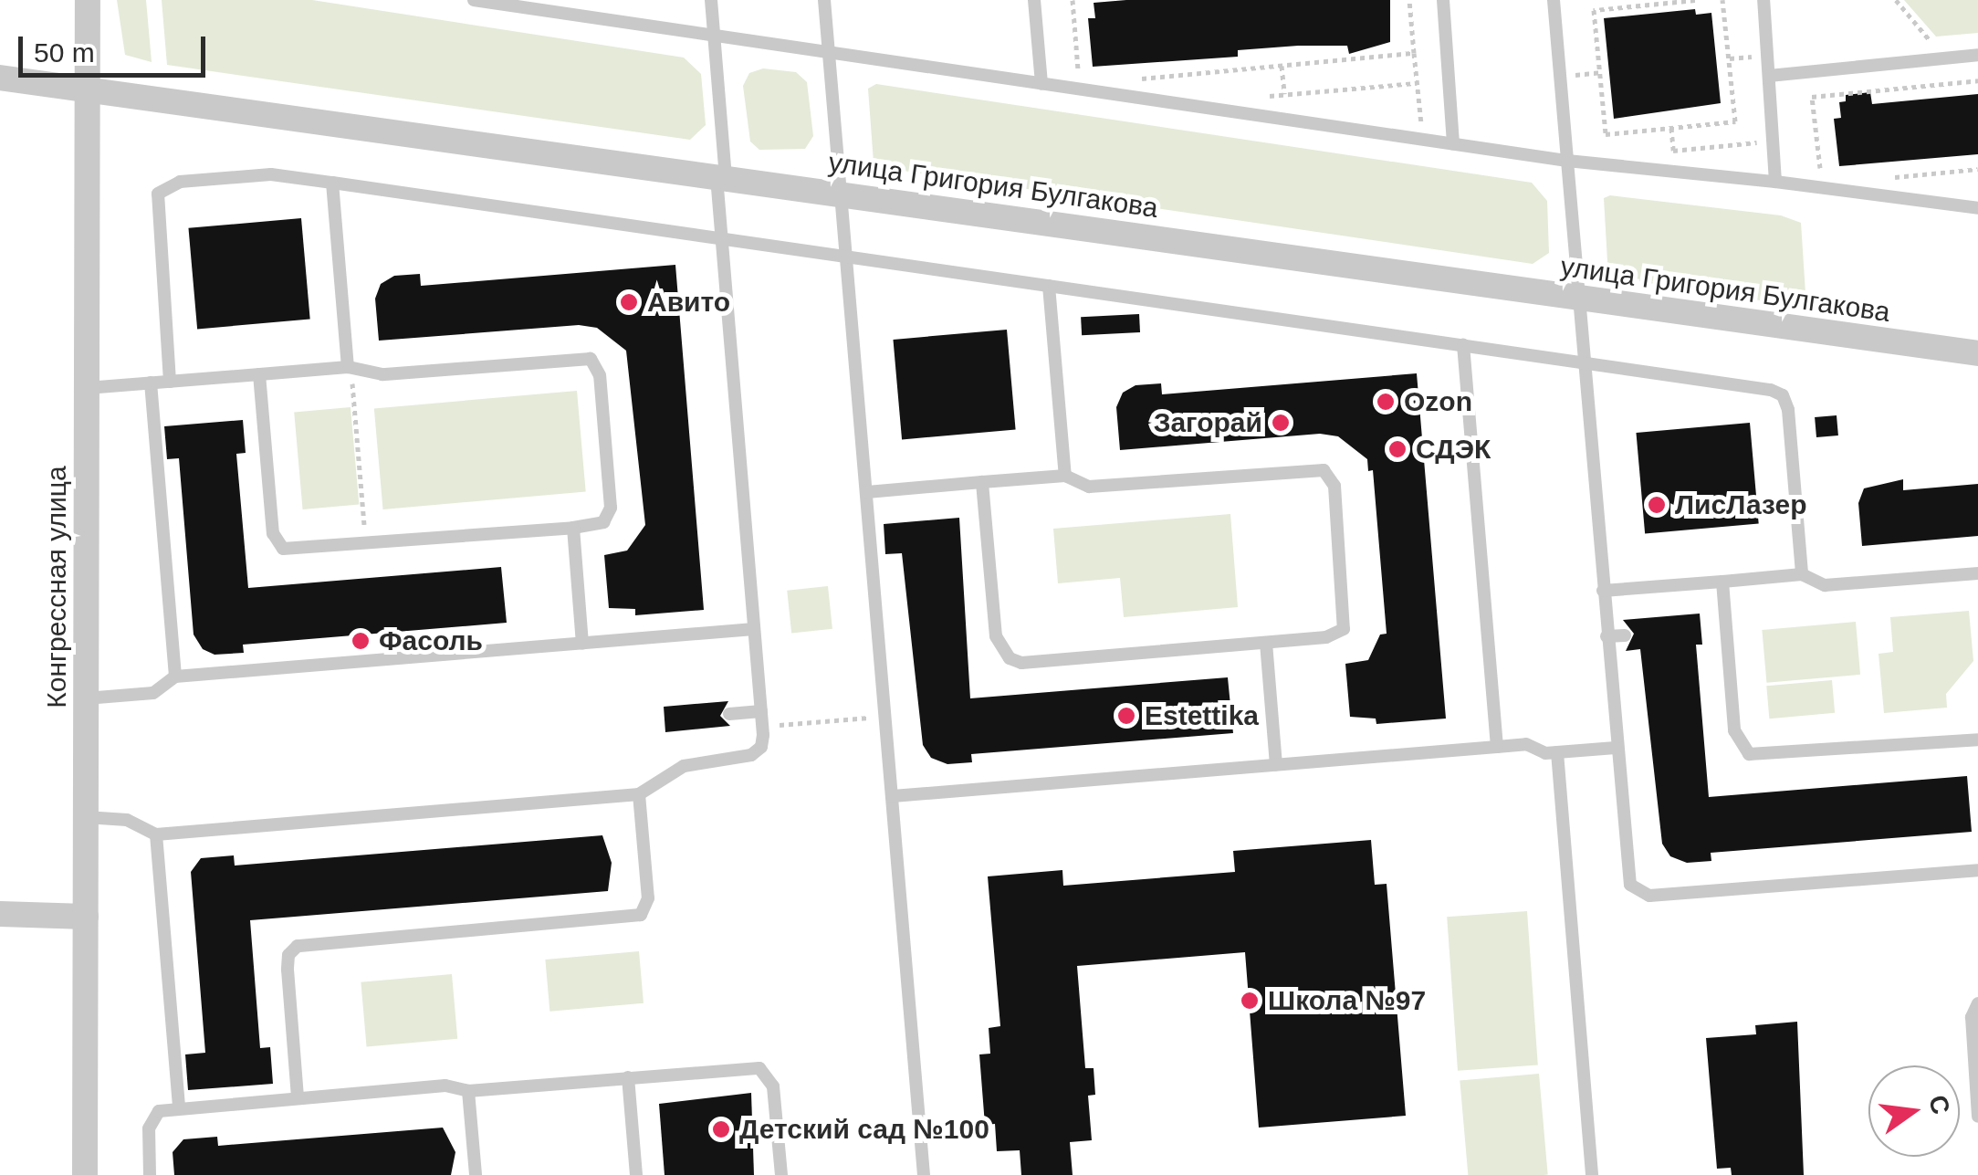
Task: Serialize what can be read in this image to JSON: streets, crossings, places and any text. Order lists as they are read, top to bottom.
{
  "streets": {
    "street": ["улица Григория Булгакова", "Конгрессная улица"]
  },
  "crossings": [
    ["улица Григория Булгакова", "Конгрессная улица"]
  ],
  "places": [
    "Авито",
    "Ozon",
    "Загорай",
    "СДЭК",
    "ЛисЛазер",
    "Фасоль",
    "Estettika",
    "Школа №97",
    "Детский сад №100"
  ],
  "scale_bar": "50 m",
  "north": "right"
}
